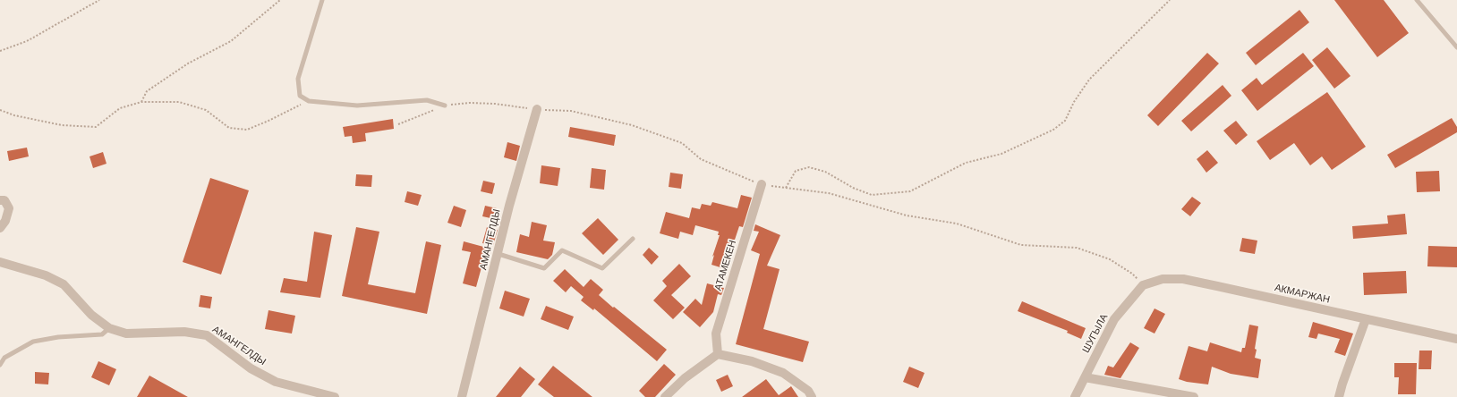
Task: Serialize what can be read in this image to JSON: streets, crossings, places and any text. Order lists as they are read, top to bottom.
{
  "streets": {
    "street": [
      "АМАНГЕЛДЫ",
      "АТАМЕКЕН",
      "АКМАРЖАН",
      "ШУГЫЛА"
    ]
  },
  "crossings": [
    ["АКМАРЖАН", "ШУГЫЛА"]
  ]
}
